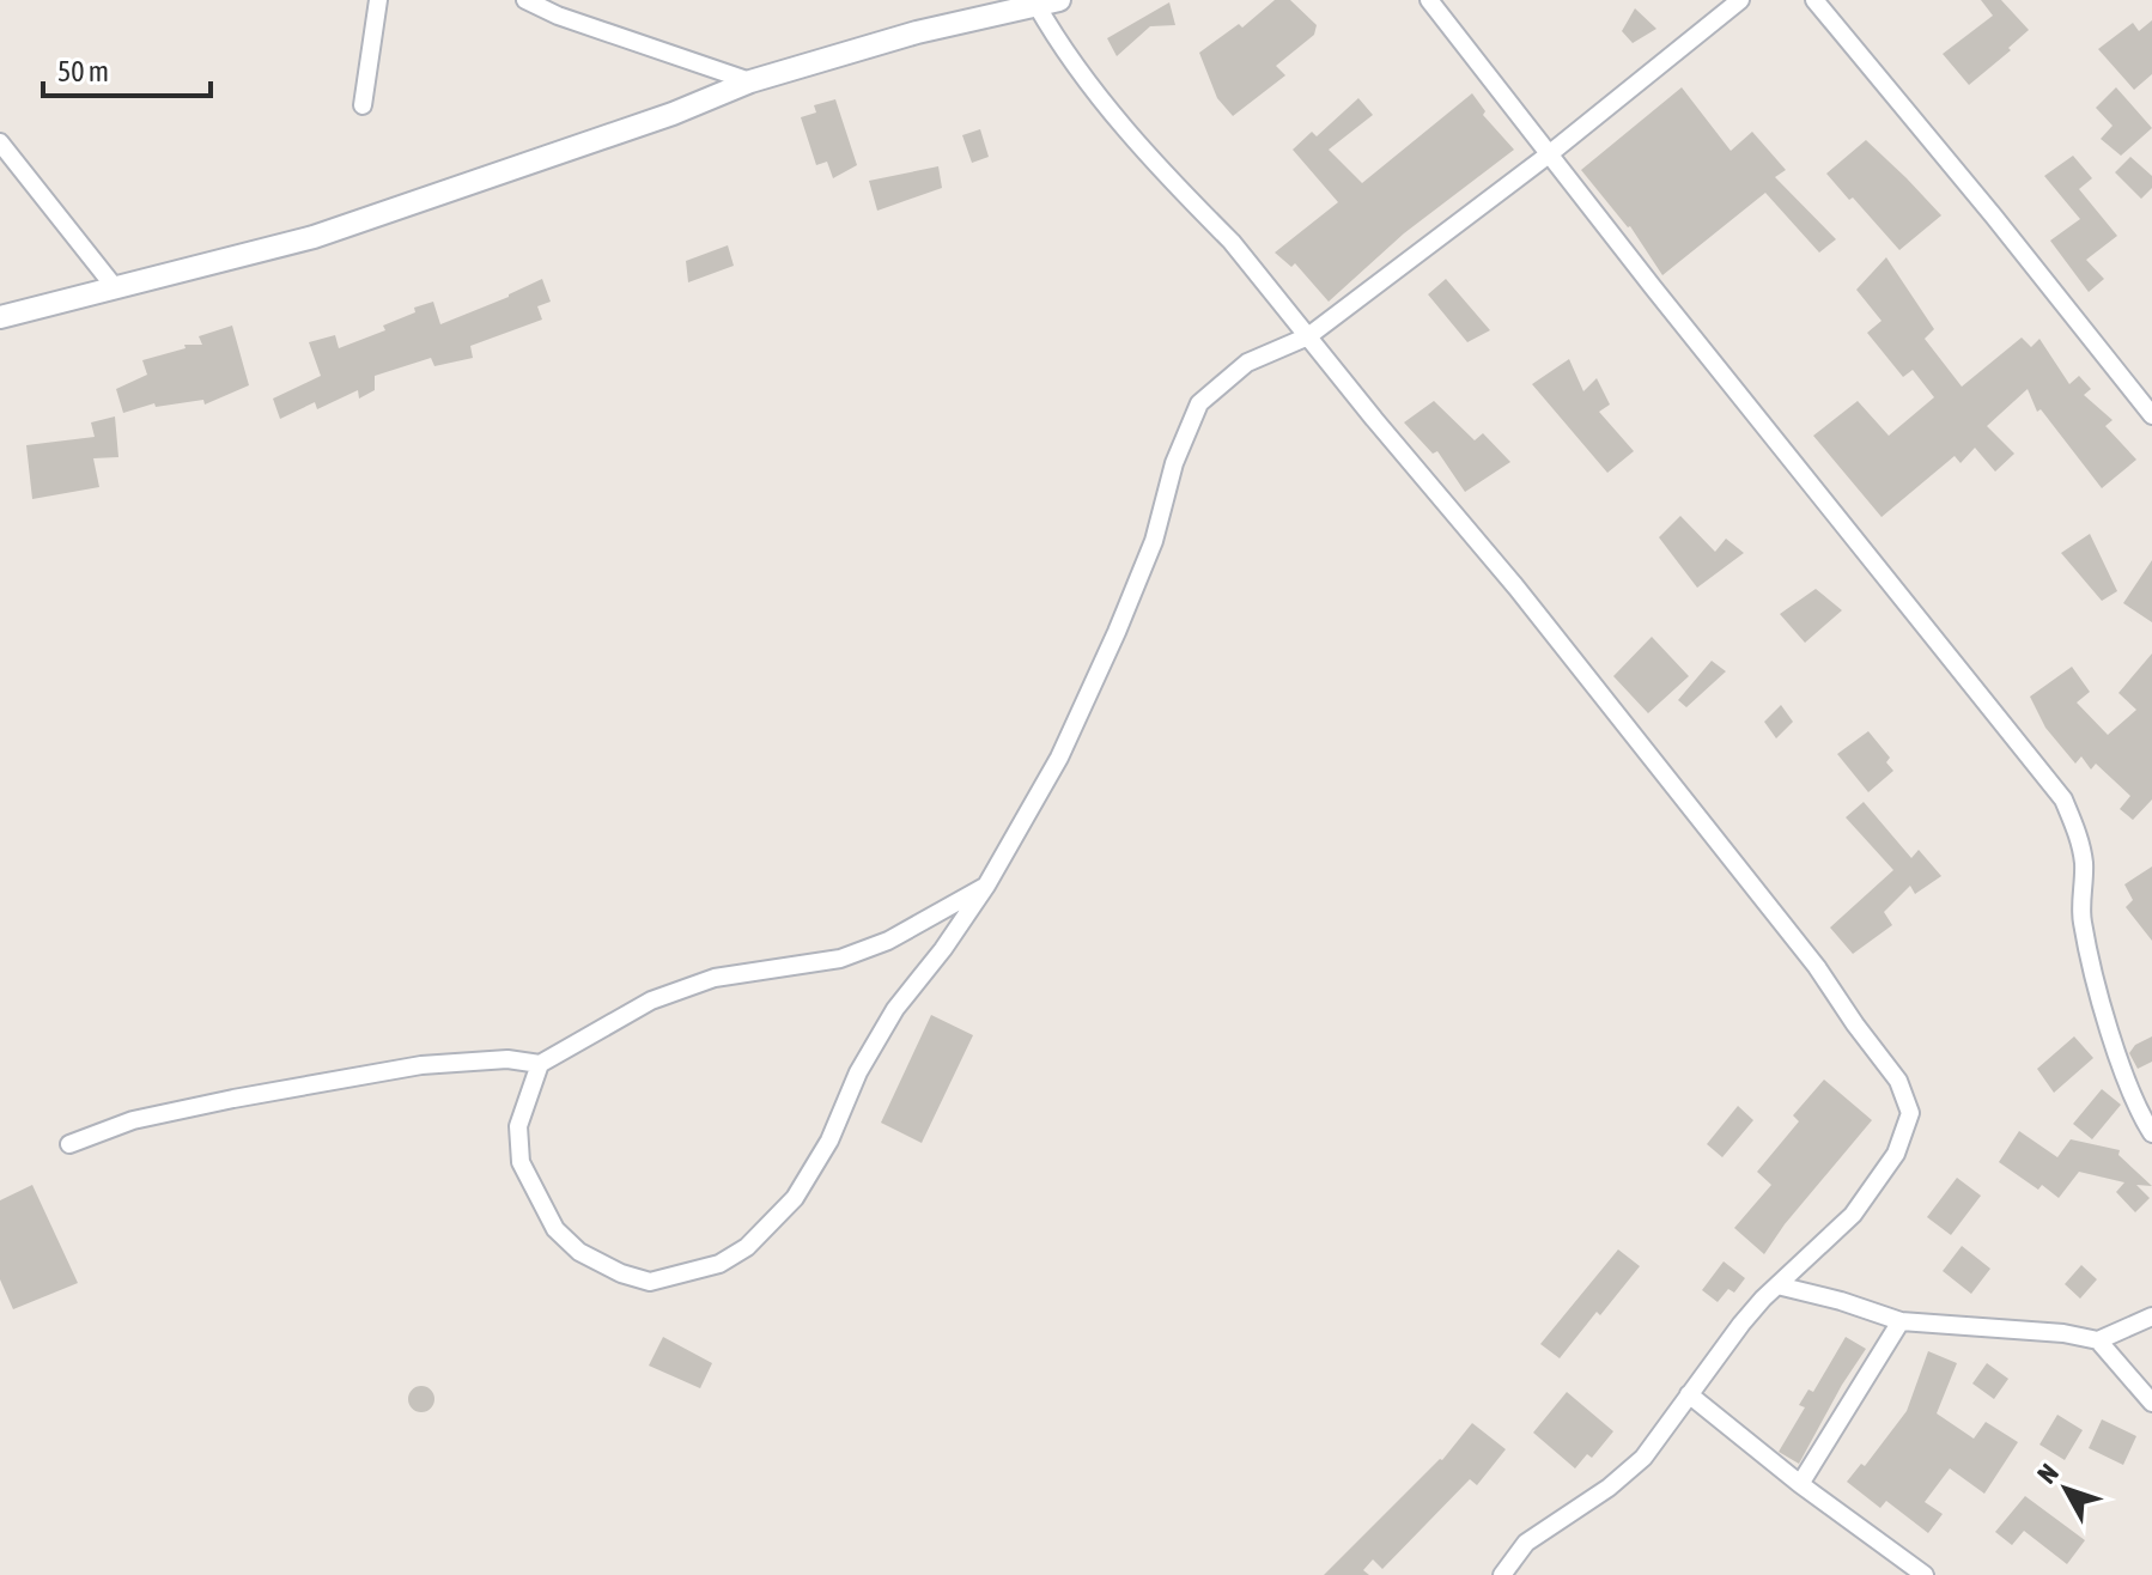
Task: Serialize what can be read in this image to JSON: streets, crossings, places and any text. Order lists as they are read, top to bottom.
{
  "scale_bar": "50 m",
  "north": "top left"
}
